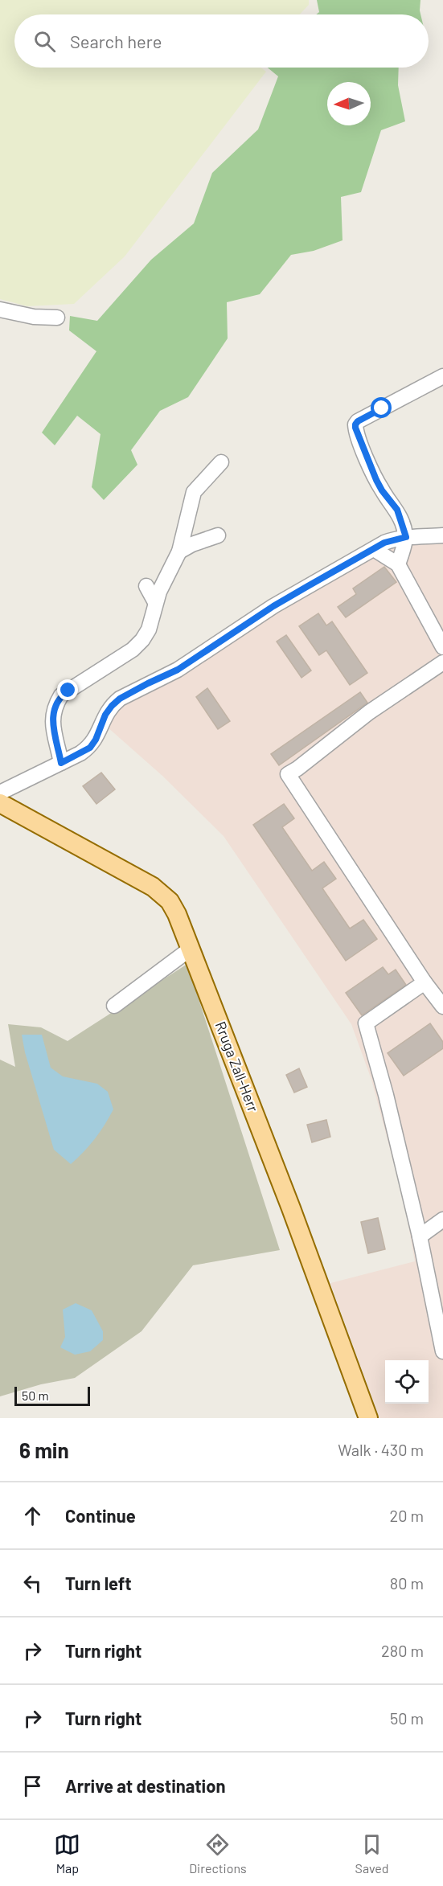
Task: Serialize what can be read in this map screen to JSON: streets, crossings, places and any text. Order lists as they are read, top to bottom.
{
  "streets": {
    "main road": ["Rruga Zall-Herr"]
  },
  "scale_bar": "50 m",
  "north": "left",
  "page": {
    "search": "Search here",
    "scale": "50 m",
    "heading": ["6 min", "Walk · 430 m"],
    "list": [
      ["Continue", "20 m"],
      ["Turn left", "80 m"],
      ["Turn right", "280 m"],
      ["Turn right", "50 m"],
      "Arrive at destination"
    ],
    "nav": ["Map", "Directions", "Saved"]
  }
}
